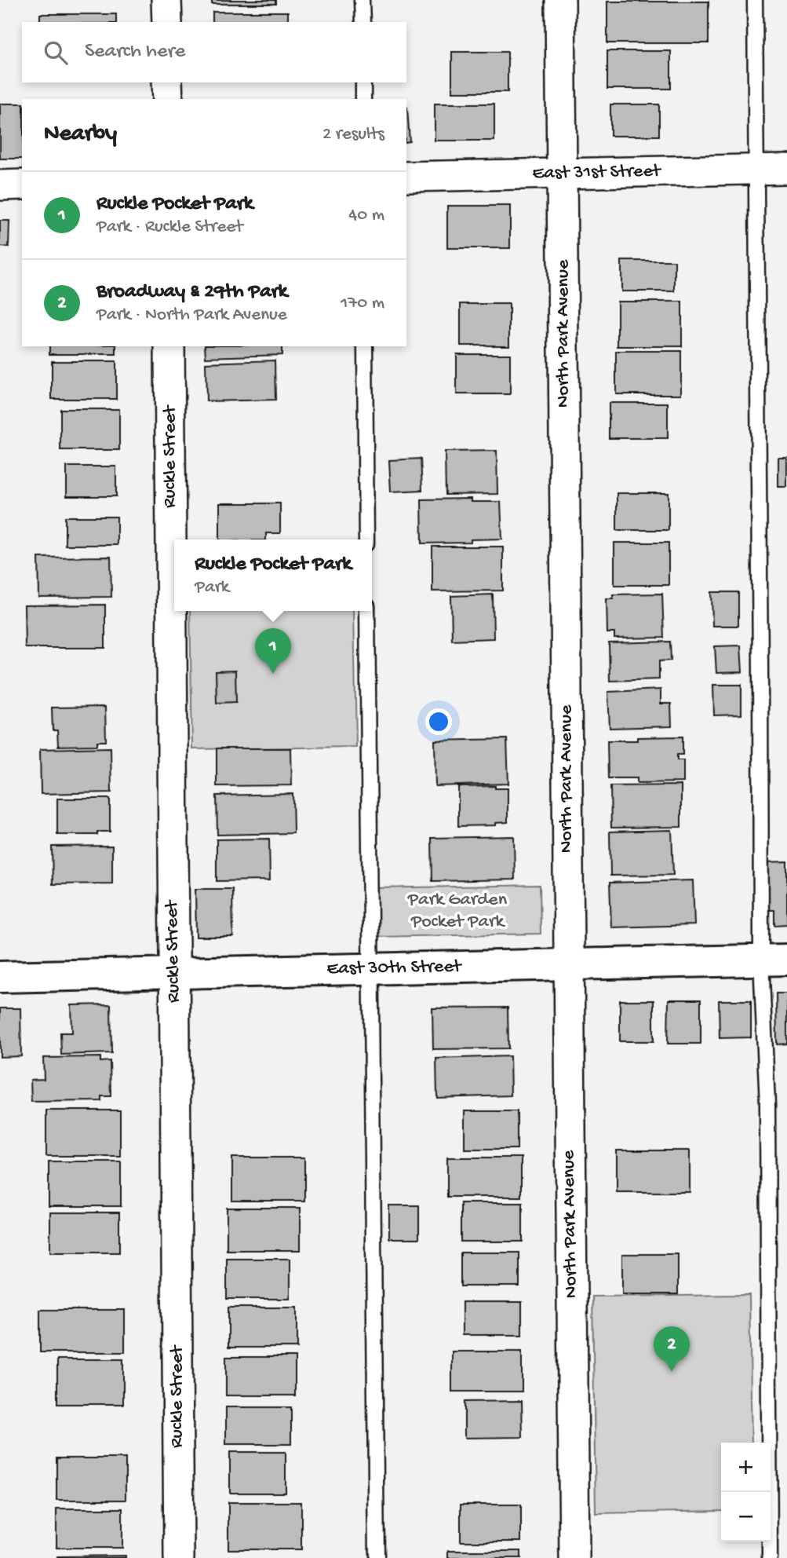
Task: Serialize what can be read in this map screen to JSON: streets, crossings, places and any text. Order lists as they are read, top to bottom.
{
  "streets": {
    "main road": ["East 30th Street"],
    "street": ["East 31st Street", "North Park Avenue", "Ruckle Street"]
  },
  "crossings": [
    ["East 31st Street", "North Park Avenue"],
    ["North Park Avenue", "East 30th Street"],
    ["Ruckle Street", "East 30th Street"]
  ],
  "parks": ["Park Garden Pocket Park"],
  "page": {
    "search": "Search here",
    "heading": ["Nearby", "2 results"],
    "list": [
      {
        "mark": "1",
        "name": "Ruckle Pocket Park",
        "note": "Park · Ruckle Street",
        "value": "40 m"
      },
      {
        "mark": "2",
        "name": "Broadway & 29th Park",
        "note": "Park · North Park Avenue",
        "value": "170 m"
      }
    ],
    "popup": ["Ruckle Pocket Park", "Park"],
    "pins": ["1", "2"],
    "map_buttons": ["+", "−"]
  }
}
